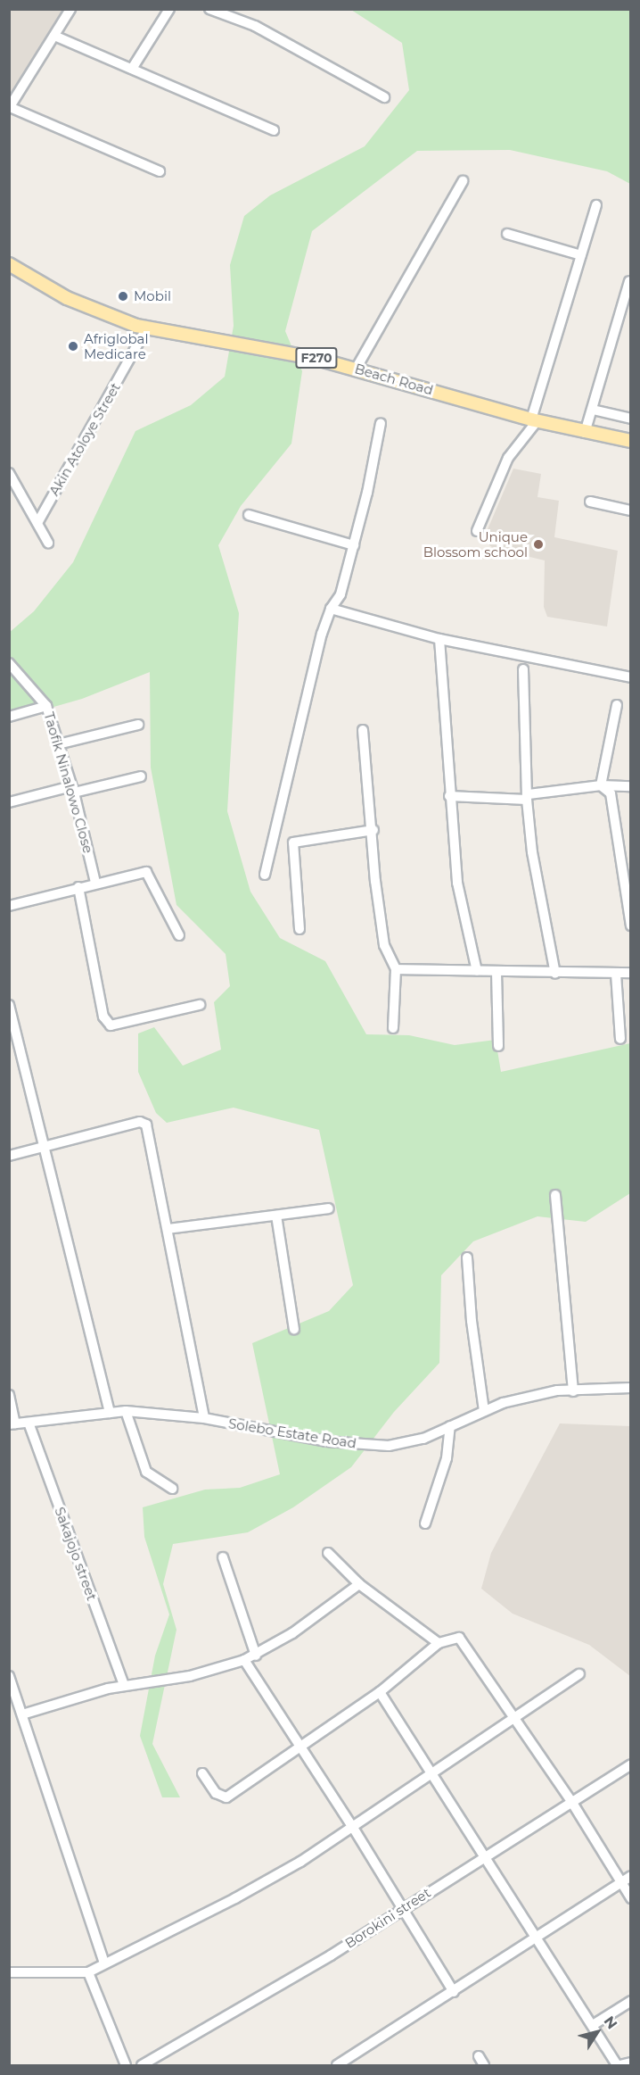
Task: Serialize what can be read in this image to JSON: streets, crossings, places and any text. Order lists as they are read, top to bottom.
{
  "streets": {
    "main road": ["F270", "Beach Road"],
    "street": [
      "Akin Atoloye Street",
      "Taofik Ninalowo Close",
      "Solebo Estate Road",
      "Sakajojo street",
      "Borokini street"
    ]
  },
  "crossings": [
    ["Beach Road", "Akin Atoloye Street"],
    ["Solebo Estate Road", "Sakajojo street"]
  ],
  "places": ["Mobil", "Afriglobal Medicare", "Unique Blossom school"],
  "north": "top right"
}
